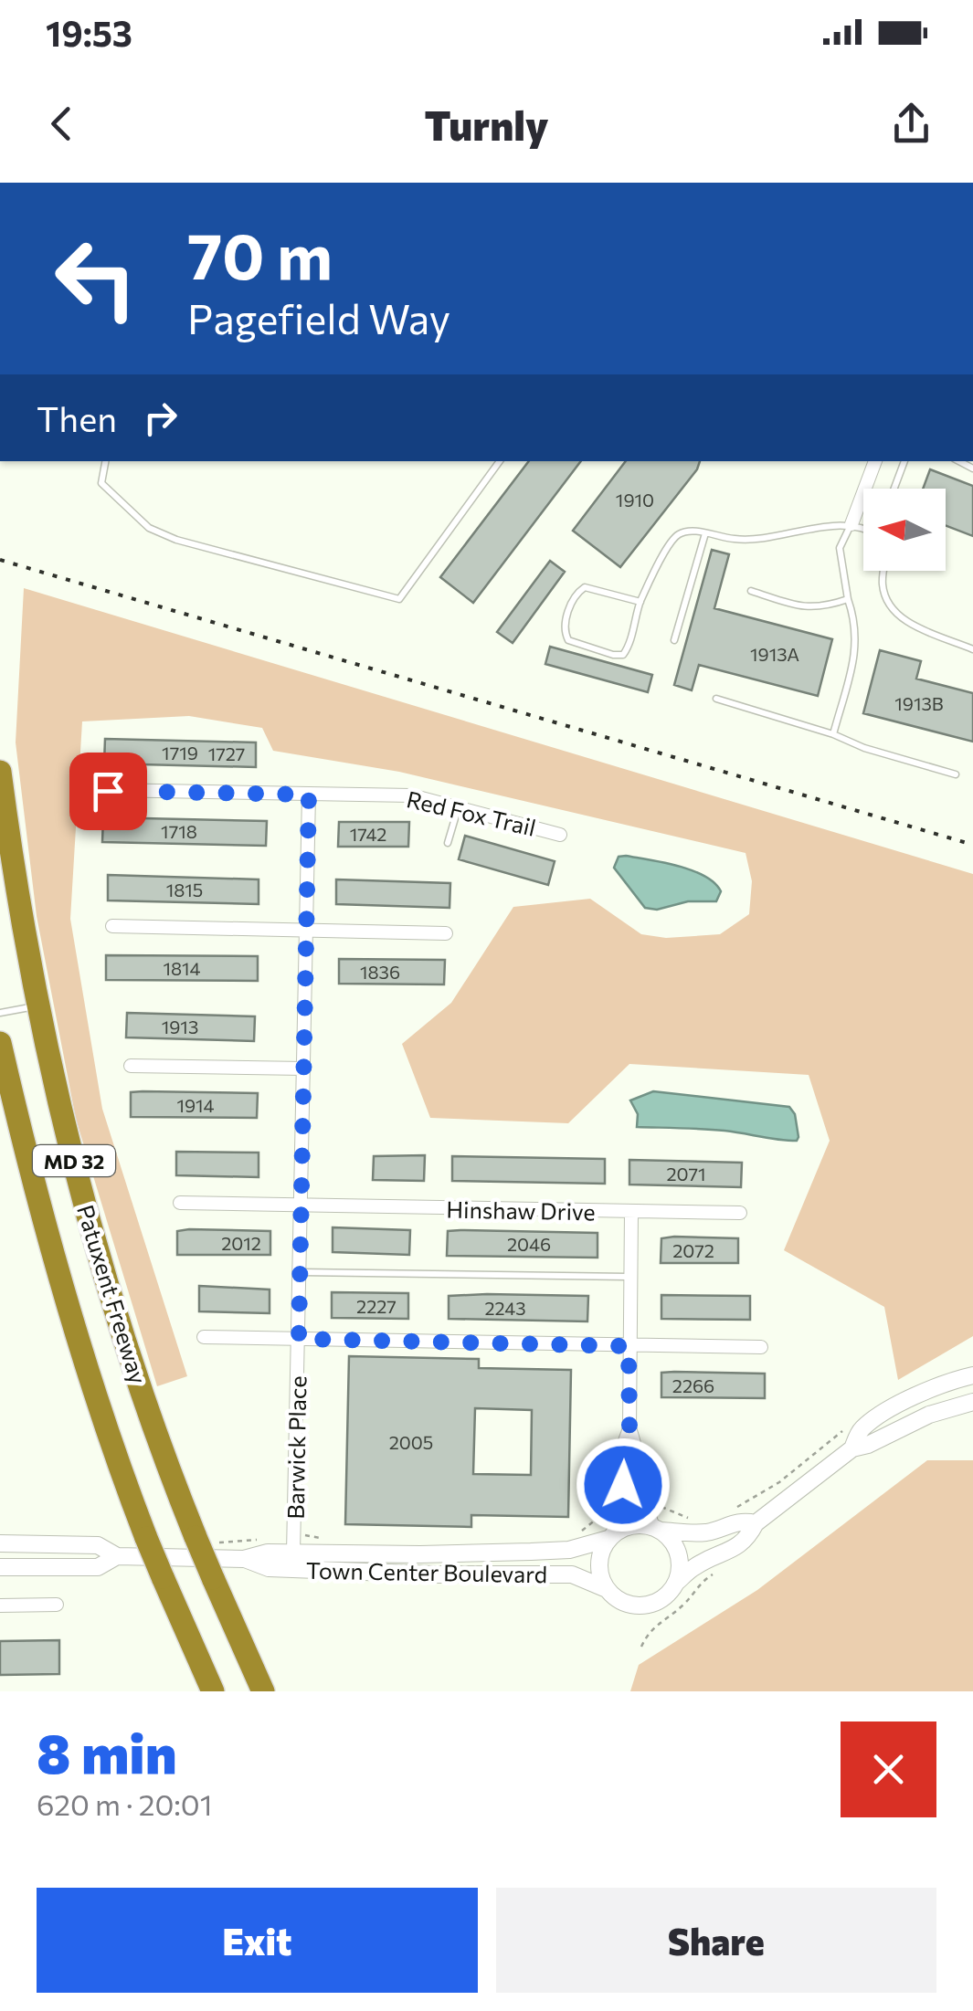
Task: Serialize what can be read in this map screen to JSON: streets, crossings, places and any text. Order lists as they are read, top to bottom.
{
  "streets": {
    "highway": ["MD 32", "Patuxent Freeway"],
    "street": [
      "Red Fox Trail",
      "Hinshaw Drive",
      "Barwick Place",
      "Town Center Boulevard"
    ]
  },
  "crossings": [
    ["Red Fox Trail", "Barwick Place"],
    ["Hinshaw Drive", "Barwick Place"],
    ["Barwick Place", "Town Center Boulevard"]
  ],
  "house_numbers": [
    "1910",
    "1913A",
    "1913B",
    "1719",
    "1727",
    "1718",
    "1742",
    "1815",
    "1814",
    "1836",
    "1913",
    "1914",
    "2071",
    "2012",
    "2046",
    "2072",
    "2227",
    "2243",
    "2266",
    "2005"
  ],
  "north": "left",
  "page": {
    "status": "19:53",
    "header": "Turnly",
    "turn": ["70 m", "Pagefield Way"],
    "then": "Then",
    "heading": ["8 min", "620 m · 20:01"],
    "buttons": ["Exit", "Share"]
  }
}
